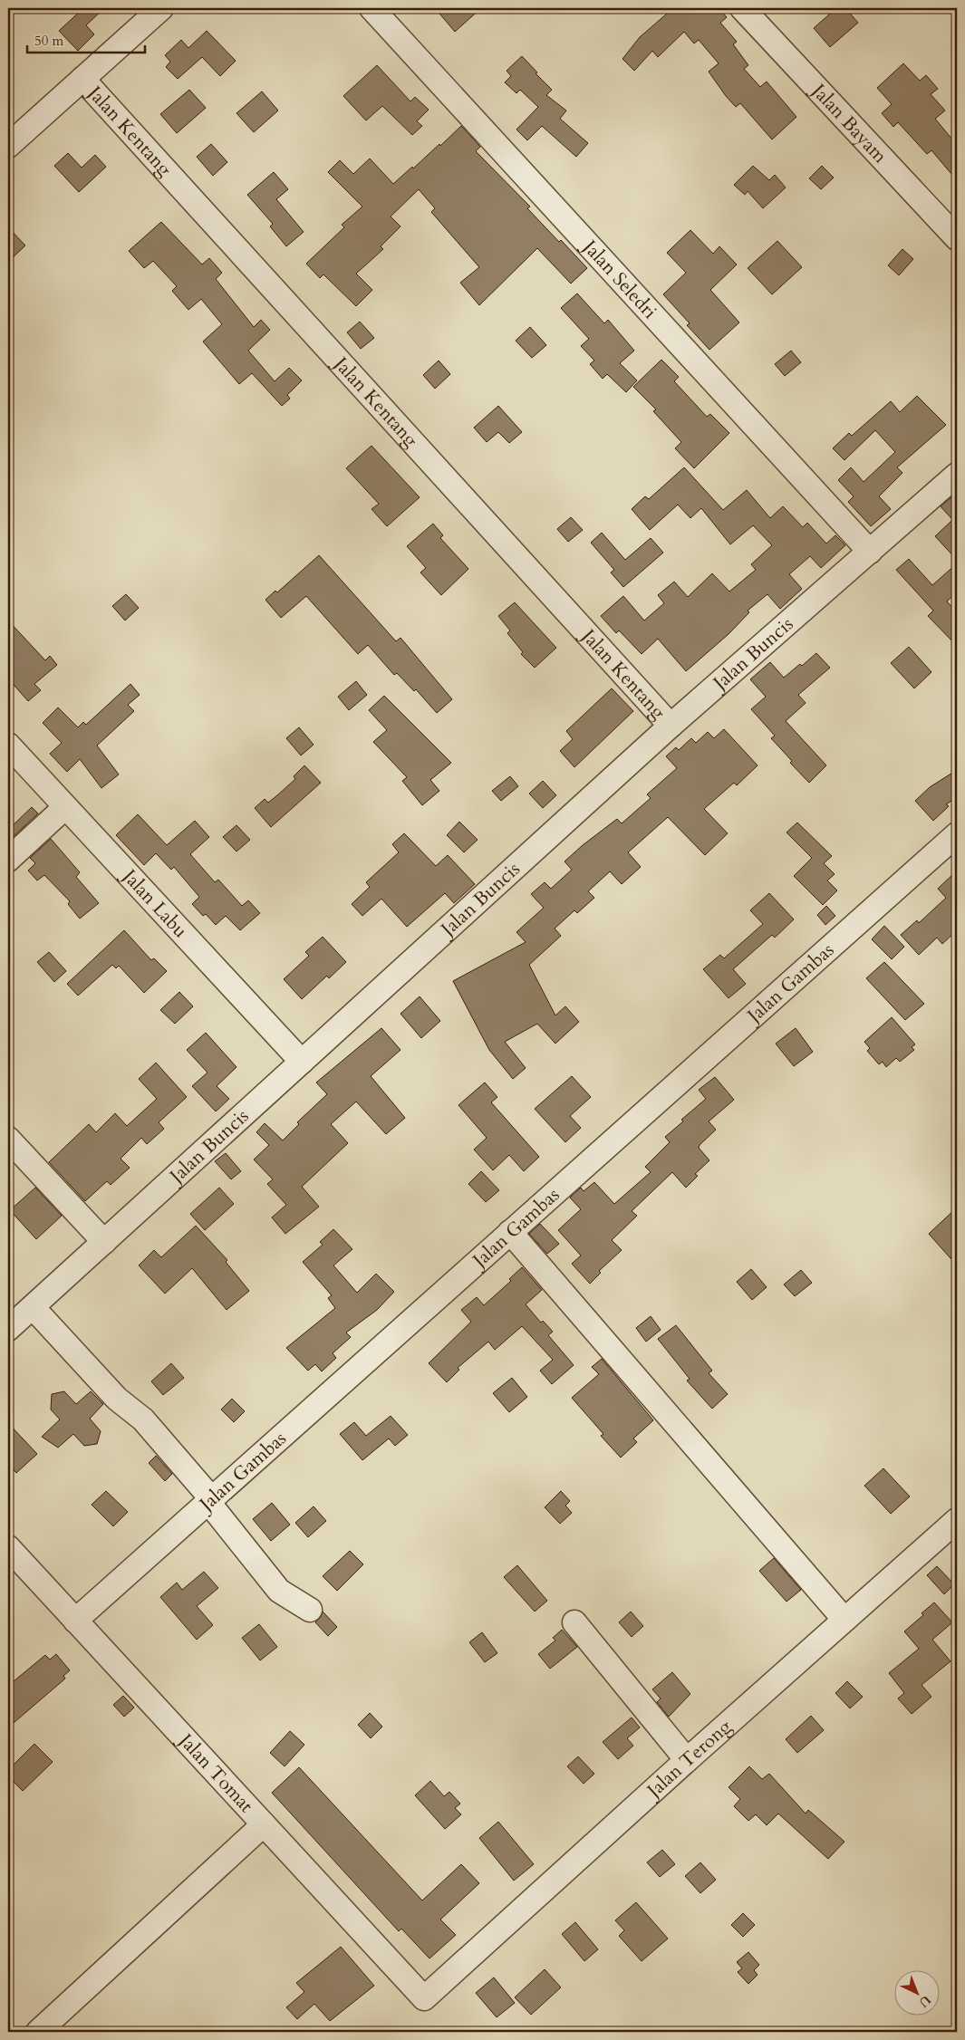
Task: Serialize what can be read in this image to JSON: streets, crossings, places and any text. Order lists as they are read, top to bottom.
{
  "streets": {
    "street": [
      "Jalan Bayam",
      "Jalan Kentang",
      "Jalan Seledri",
      "Jalan Buncis",
      "Jalan Labu",
      "Jalan Gambas",
      "Jalan Terong",
      "Jalan Tomat"
    ]
  },
  "crossings": [
    ["Jalan Kentang", "Jalan Buncis"],
    ["Jalan Seledri", "Jalan Buncis"],
    ["Jalan Buncis", "Jalan Labu"],
    ["Jalan Gambas", "Jalan Tomat"],
    ["Jalan Terong", "Jalan Tomat"]
  ],
  "scale_bar": "50 m",
  "north": "bottom right"
}
